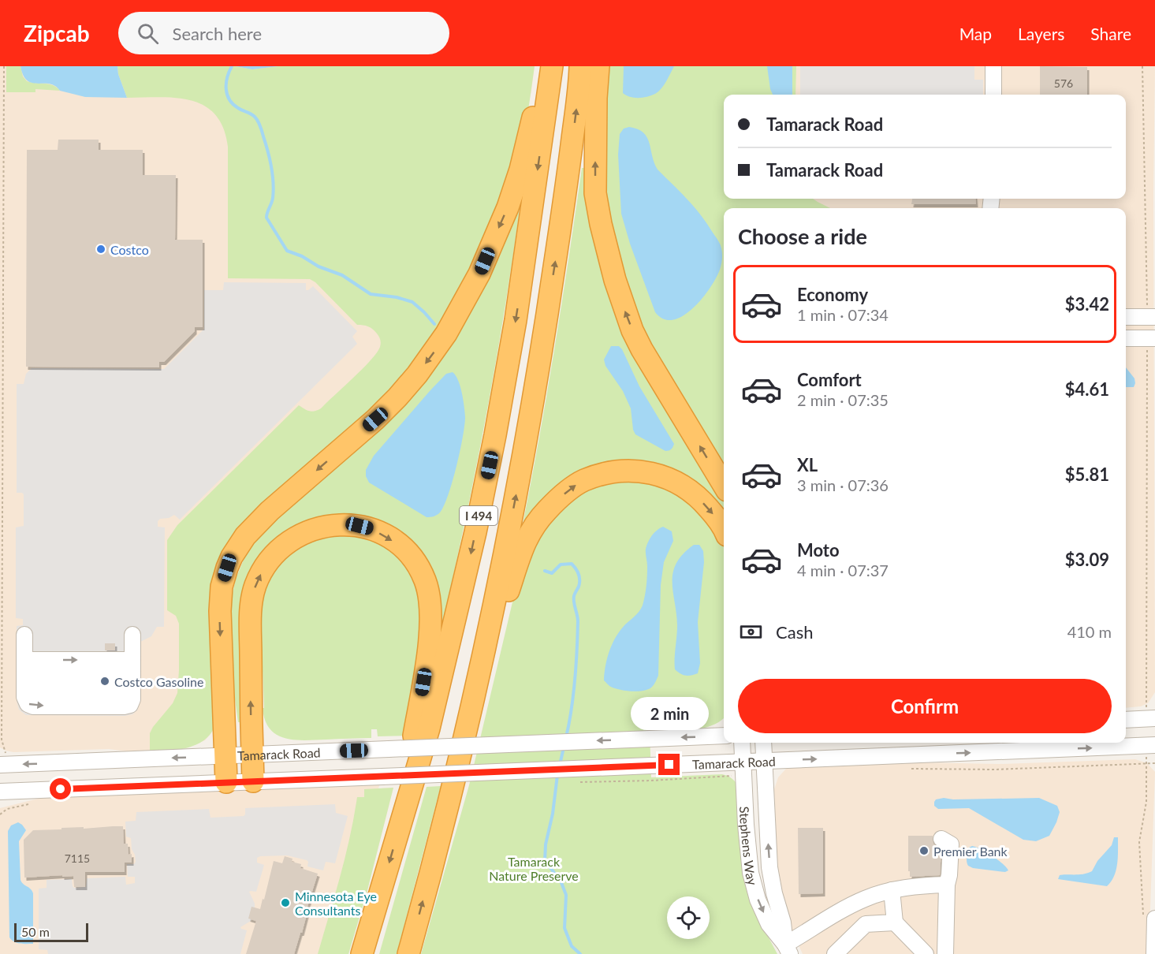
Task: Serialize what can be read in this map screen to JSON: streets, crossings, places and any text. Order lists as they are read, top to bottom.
{
  "streets": {
    "highway": ["I 494"],
    "street": ["Tamarack Road", "Stephens Way"]
  },
  "crossings": [
    ["Tamarack Road", "Stephens Way"]
  ],
  "parks": ["Tamarack Nature Preserve"],
  "places": [
    "Costco",
    "Costco Gasoline",
    "Premier Bank",
    "Minnesota Eye Consultants"
  ],
  "house_numbers": ["576", "7115"],
  "scale_bar": "50 m",
  "page": {
    "header": "Zipcab",
    "search": "Search here",
    "nav": ["Map", "Layers", "Share"],
    "banner": ["Tamarack Road", "Tamarack Road"],
    "heading": "Choose a ride",
    "list": [
      {
        "name": "Economy",
        "note": "1 min · 07:34",
        "value": "$3.42"
      },
      {
        "name": "Comfort",
        "note": "2 min · 07:35",
        "value": "$4.61"
      },
      {
        "name": "XL",
        "note": "3 min · 07:36",
        "value": "$5.81"
      },
      {
        "name": "Moto",
        "note": "4 min · 07:37",
        "value": "$3.09"
      }
    ],
    "pay": ["Cash", "410 m"],
    "buttons": "Confirm",
    "bubble": "2 min",
    "scale": "50 m"
  }
}
